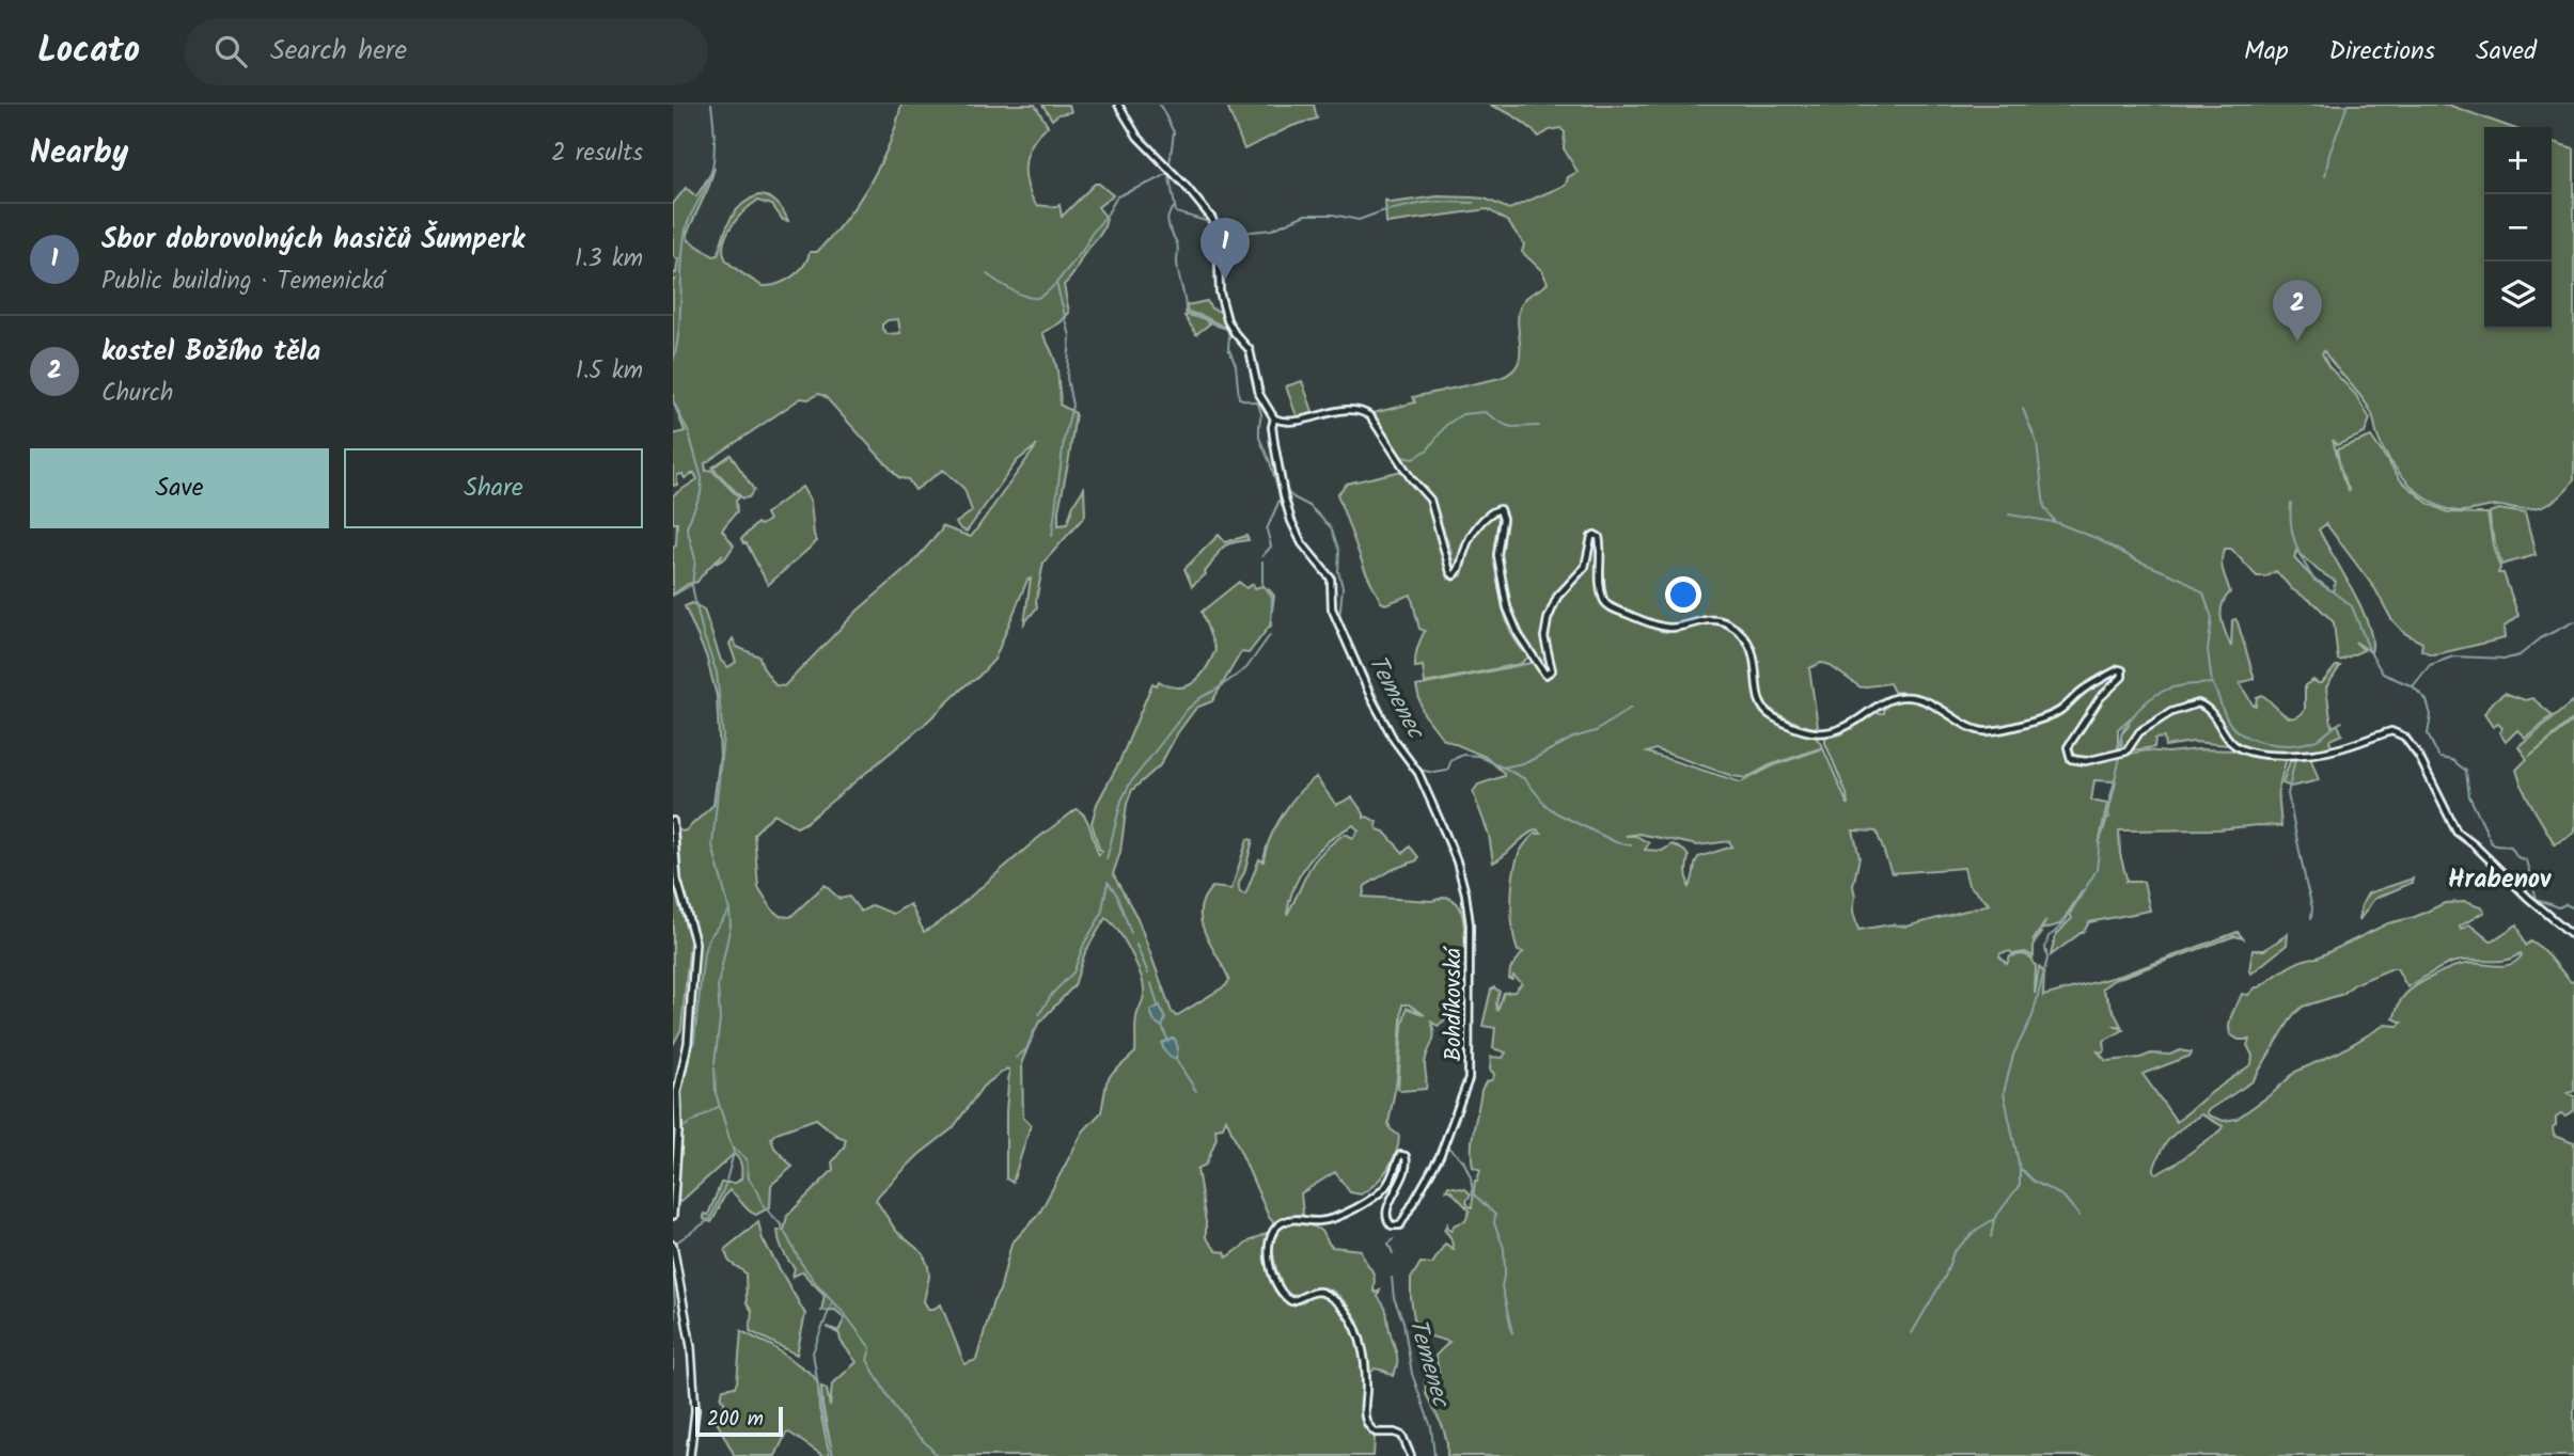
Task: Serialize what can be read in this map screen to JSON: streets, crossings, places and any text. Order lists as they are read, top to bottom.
{
  "streets": {
    "street": ["Bohdíkovská"]
  },
  "districts": ["Hrabenov"],
  "water": ["Temenec"],
  "scale_bar": "200 m",
  "page": {
    "header": "Locato",
    "search": "Search here",
    "nav": ["Map", "Directions", "Saved"],
    "heading": ["Nearby", "2 results"],
    "map_buttons": ["+", "−"],
    "list": [
      {
        "mark": "1",
        "name": "Sbor dobrovolných hasičů Šumperk",
        "note": "Public building · Temenická",
        "value": "1.3 km"
      },
      {
        "mark": "2",
        "name": "kostel Božího těla",
        "note": "Church",
        "value": "1.5 km"
      }
    ],
    "pins": ["1", "2"],
    "buttons": ["Save", "Share"],
    "scale": "200 m"
  }
}
